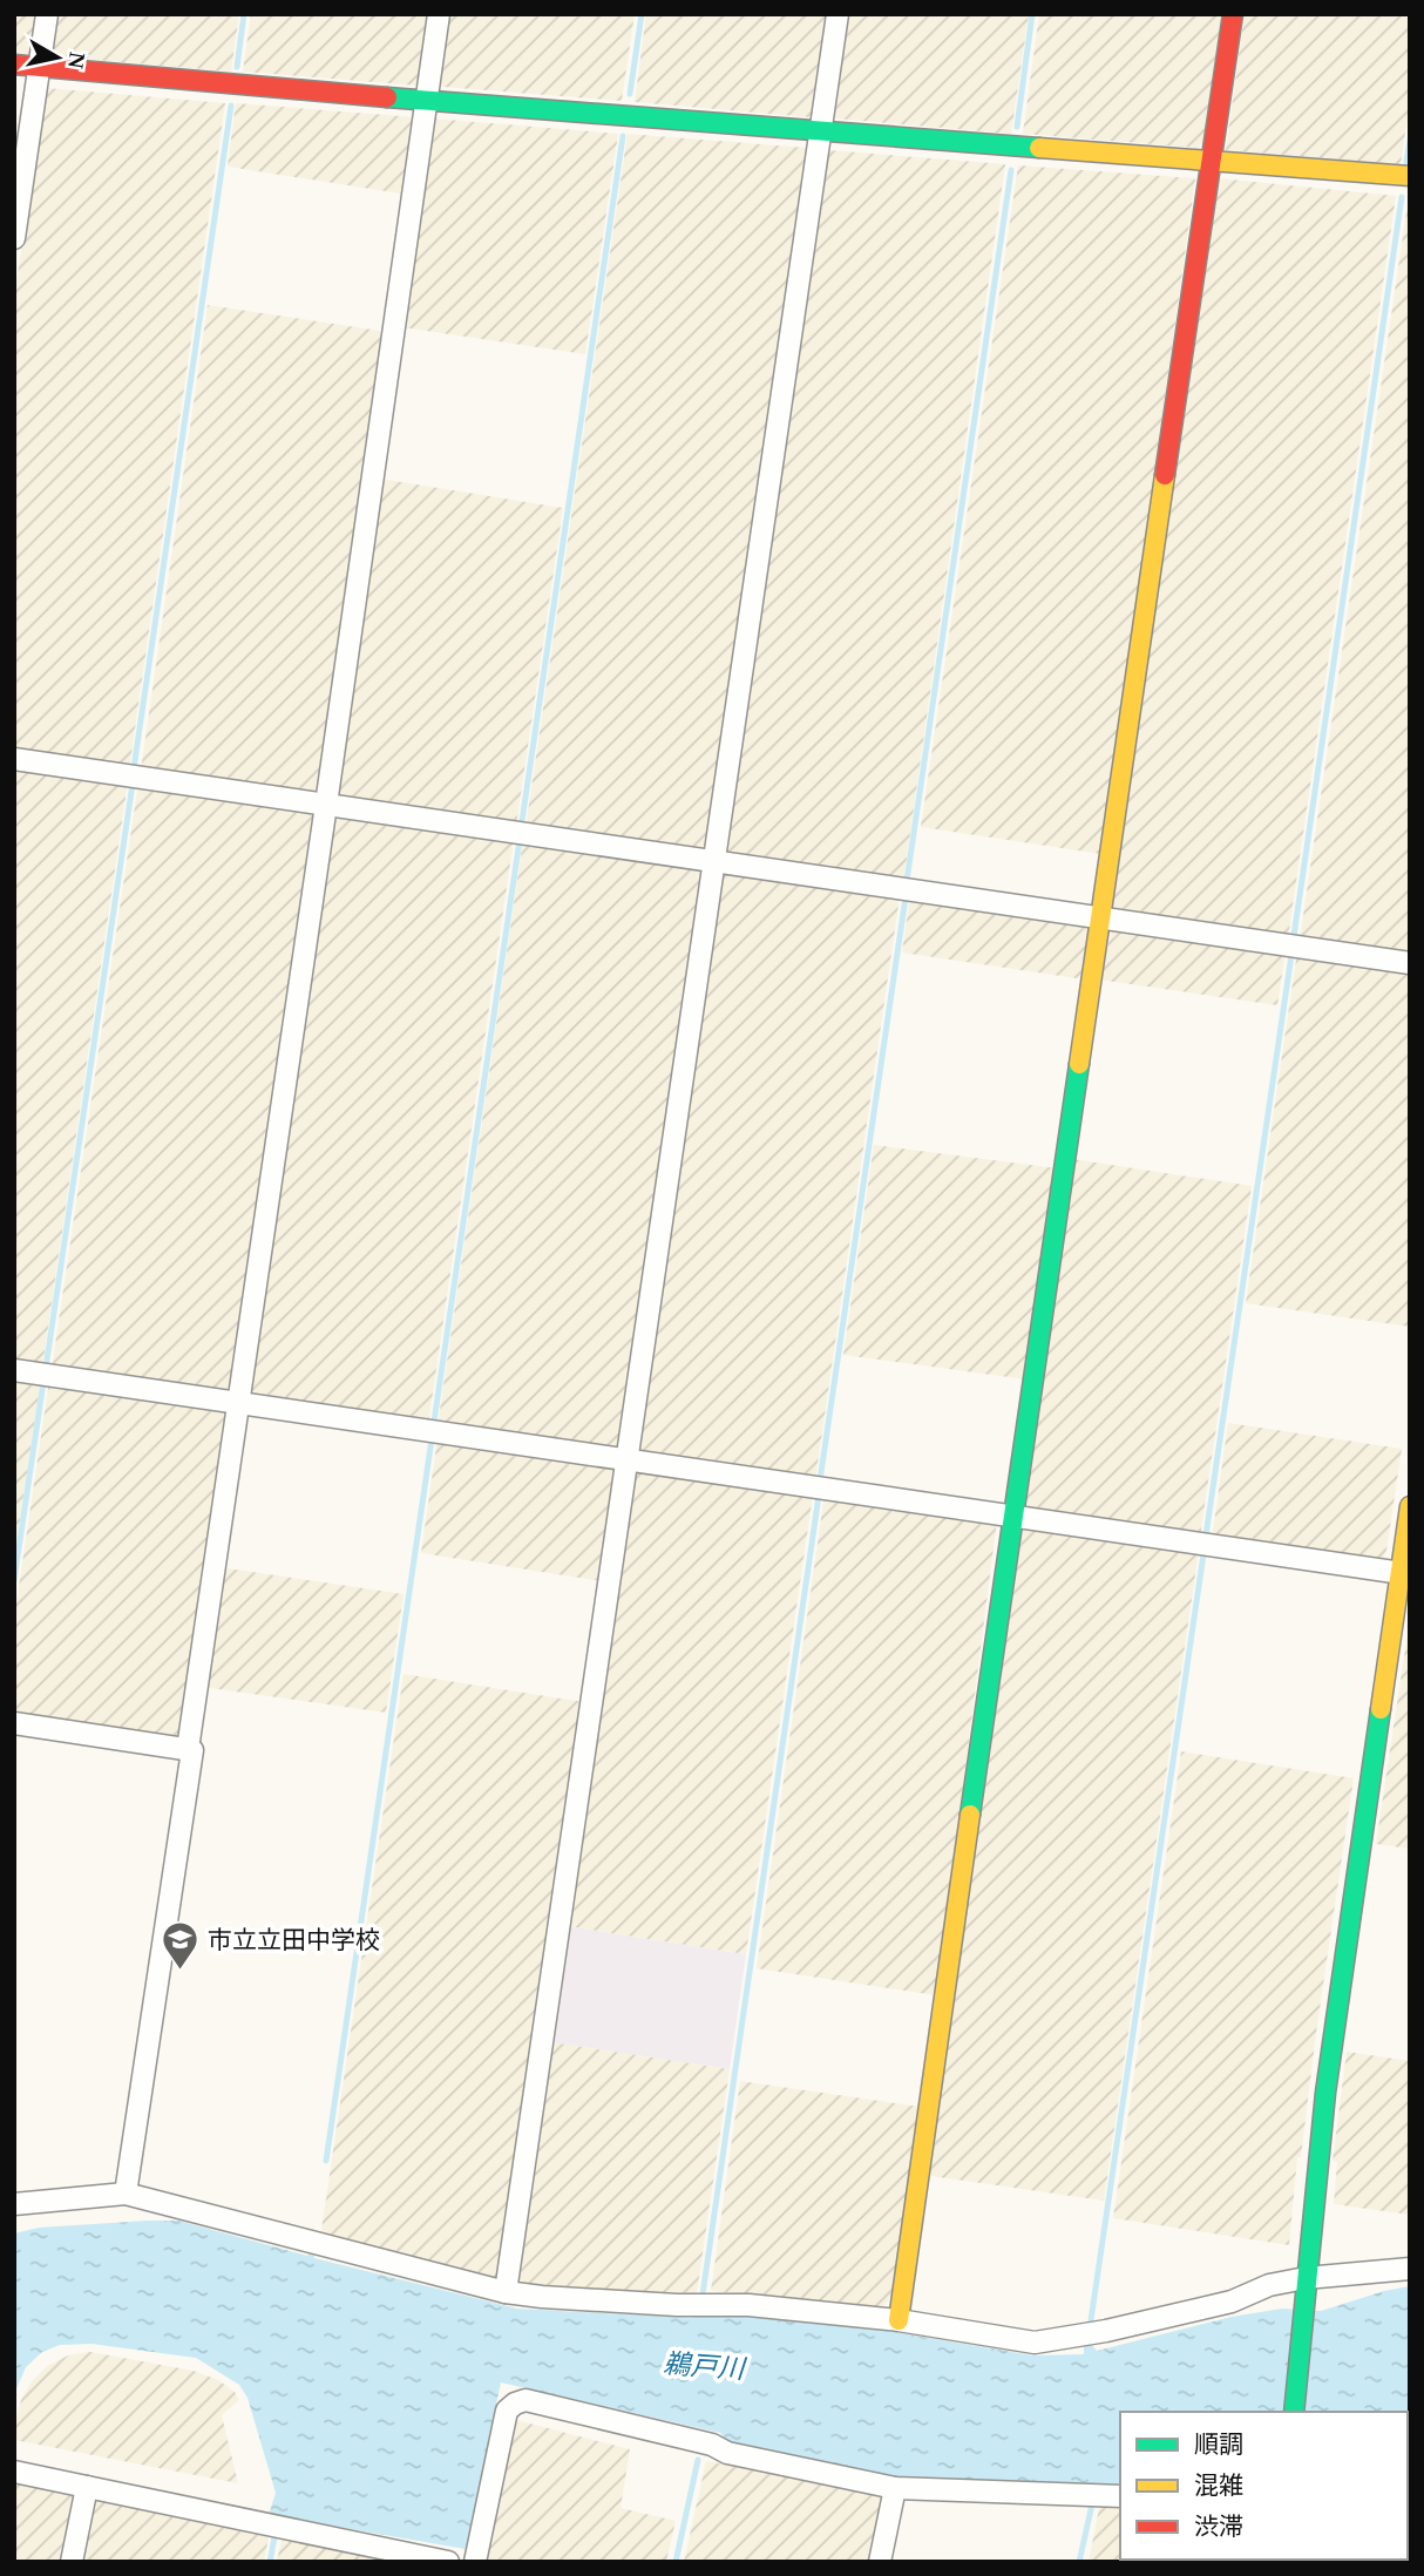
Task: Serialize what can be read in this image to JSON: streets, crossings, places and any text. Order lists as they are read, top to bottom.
{
  "water": ["鵜戸川"],
  "places": {
    "school or university": ["市立立田中学校"]
  },
  "legend": ["順調", "混雑", "渋滞"],
  "north": "right"
}
